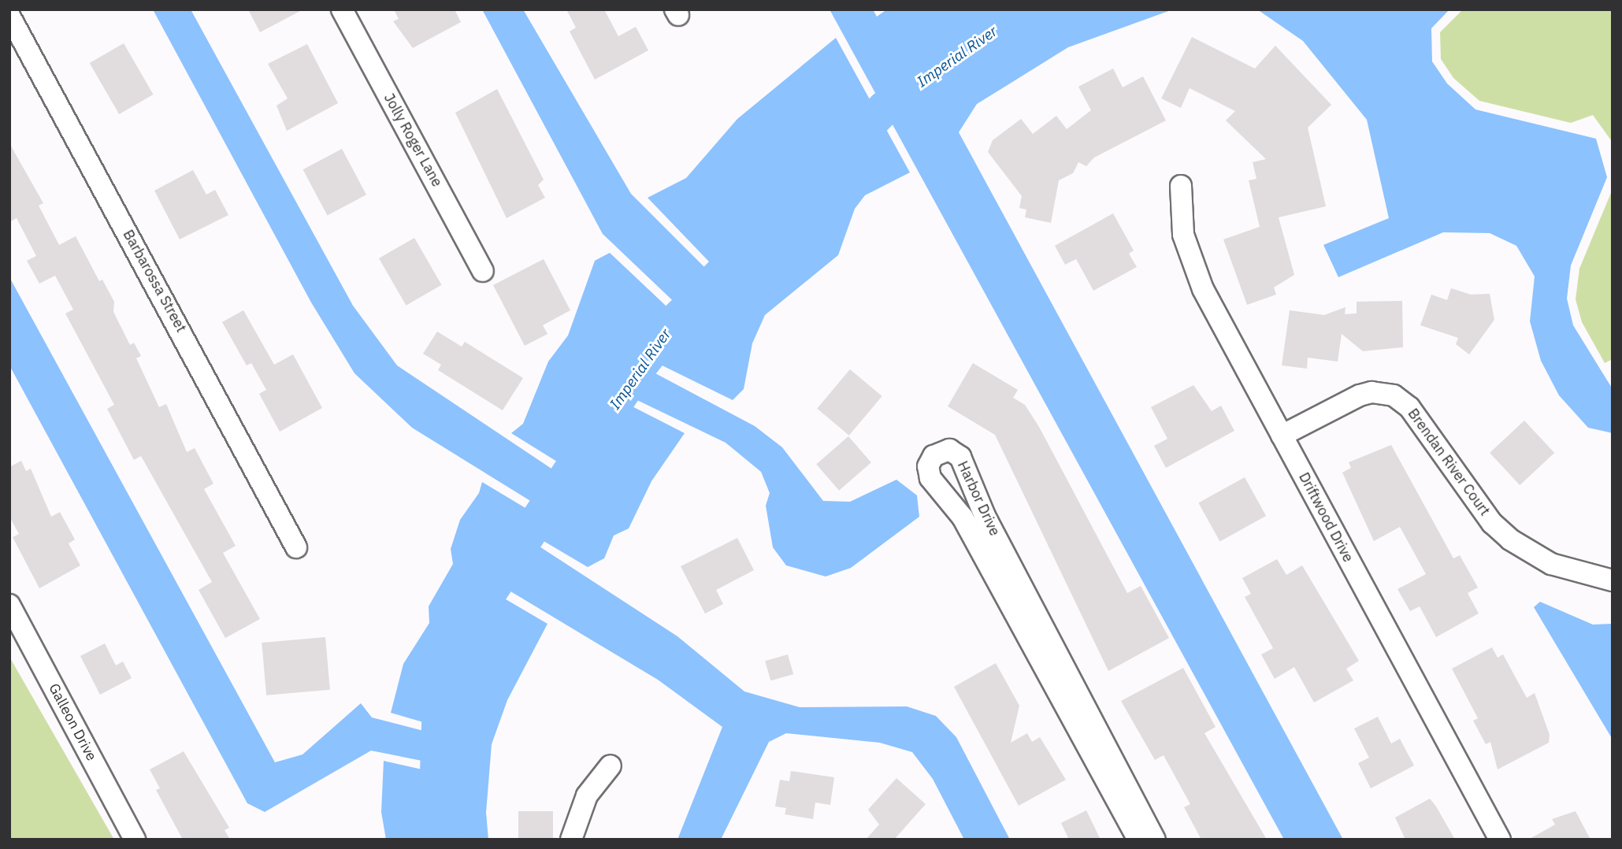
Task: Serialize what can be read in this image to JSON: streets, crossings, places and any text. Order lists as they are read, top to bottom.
{
  "streets": {
    "street": [
      "Jolly Roger Lane",
      "Barbarossa Street",
      "Brendan River Court",
      "Harbor Drive",
      "Driftwood Drive",
      "Galleon Drive"
    ]
  },
  "crossings": [
    ["Brendan River Court", "Driftwood Drive"]
  ],
  "water": ["Imperial River"]
}
